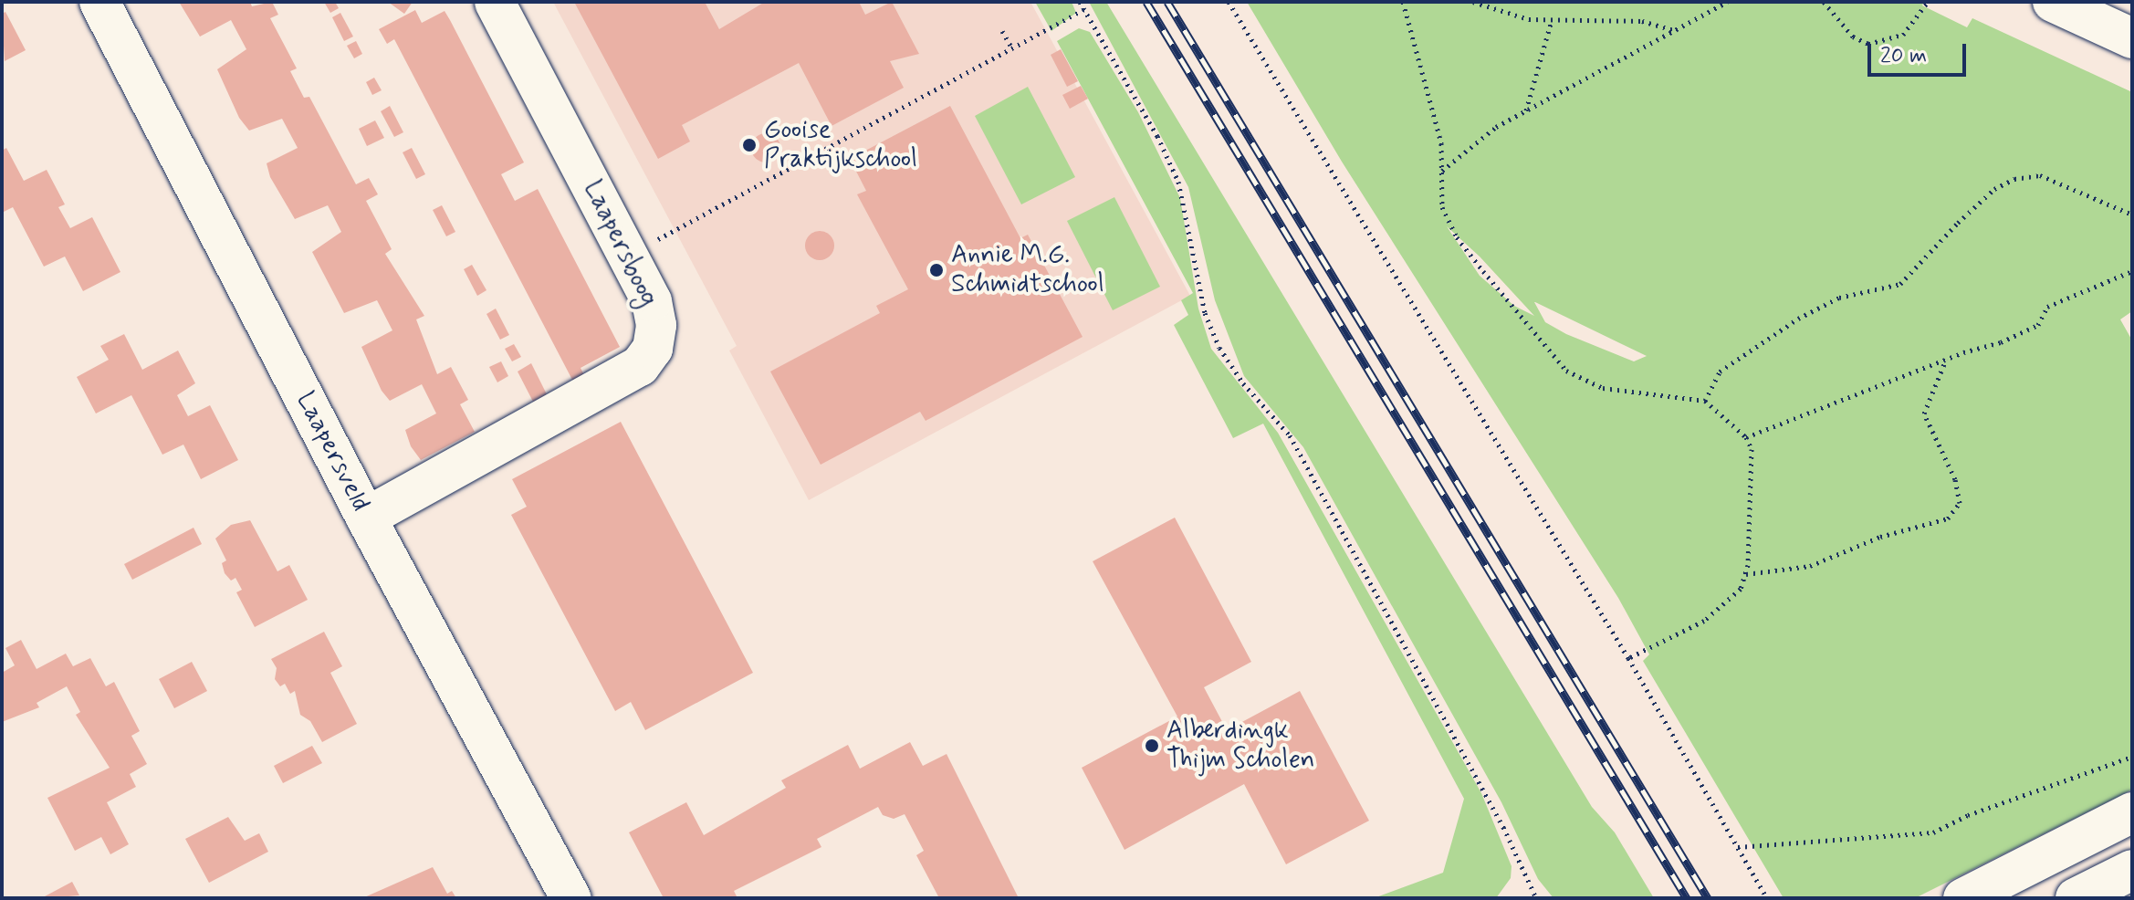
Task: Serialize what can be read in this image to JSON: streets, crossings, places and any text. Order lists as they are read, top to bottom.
{
  "streets": {
    "street": ["Laapersboog", "Laapersveld"]
  },
  "crossings": [
    ["Laapersboog", "Laapersveld"]
  ],
  "places": ["Gooise Praktijkschool", "Annie M.G. Schmidtschool", "Alberdingk Thijm Scholen"],
  "scale_bar": "20 m"
}
